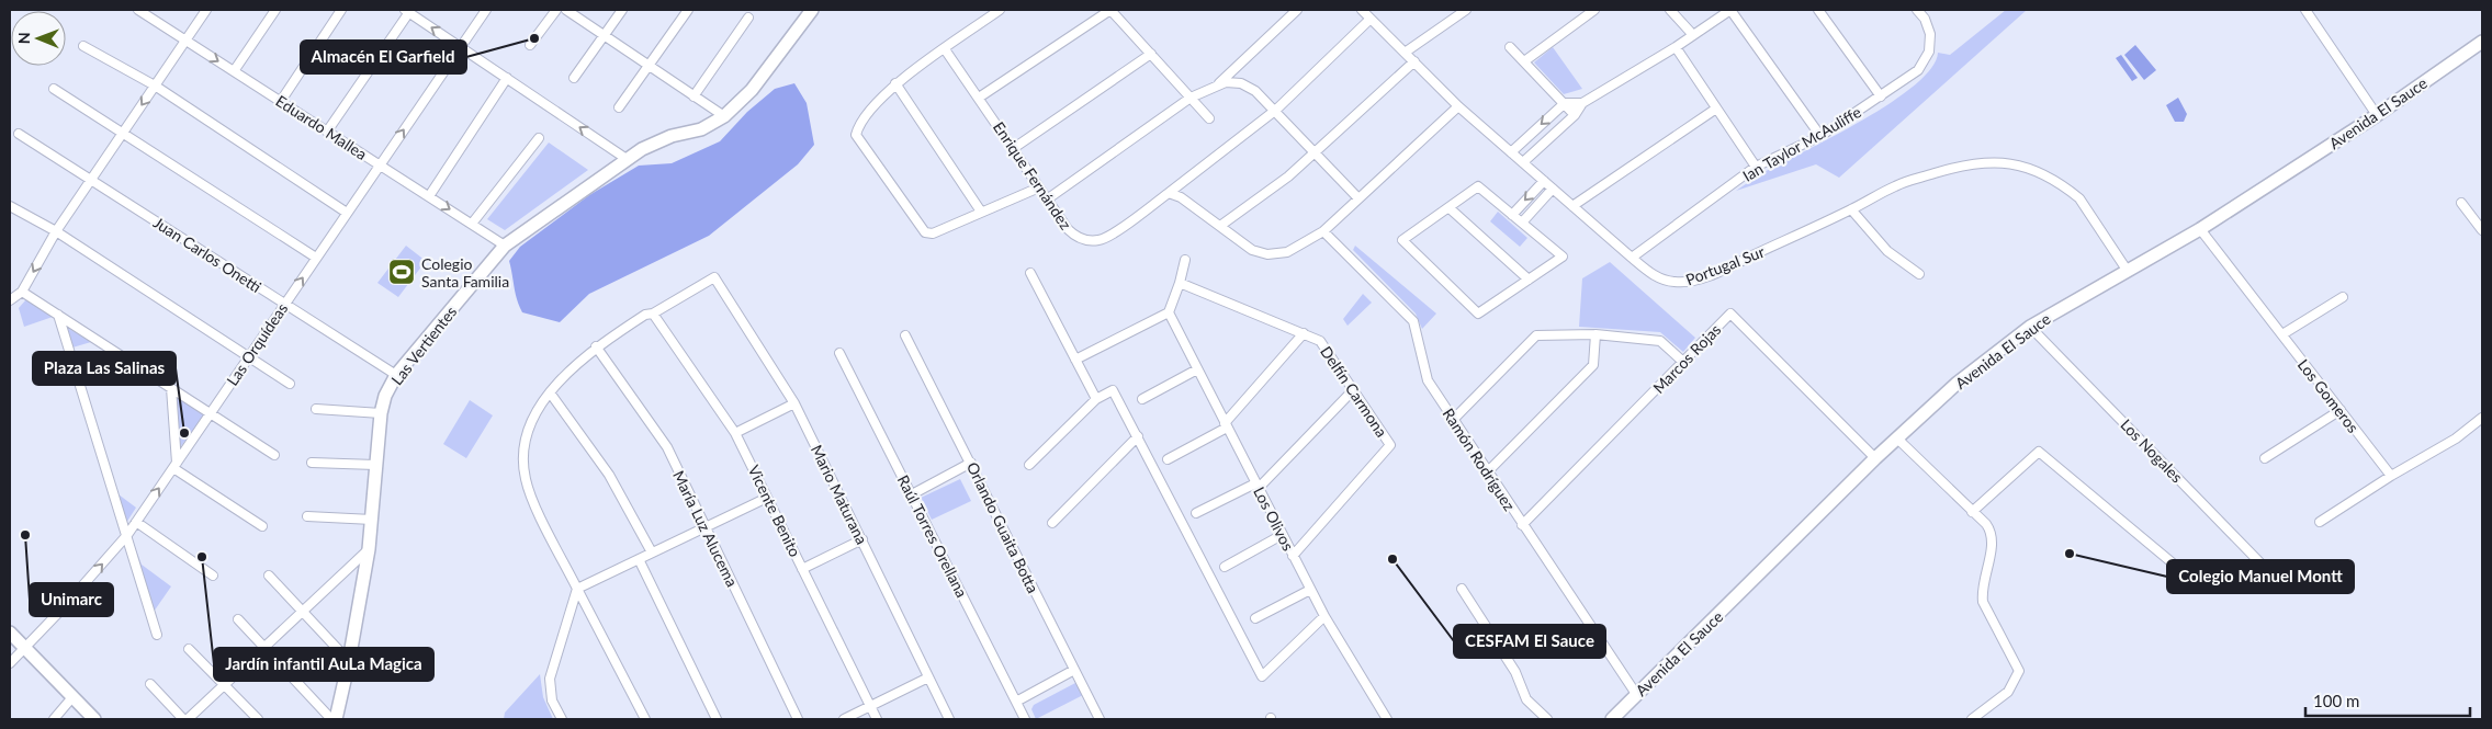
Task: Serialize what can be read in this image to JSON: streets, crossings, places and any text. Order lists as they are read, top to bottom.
{
  "streets": {
    "street": [
      "Avenida El Sauce",
      "Eduardo Mallea",
      "Ian Taylor McAuliffe",
      "Enrique Fernández",
      "Juan Carlos Onetti",
      "Portugal Sur",
      "Las Orquídeas",
      "Las Vertientes",
      "Marcos Rojas",
      "Delfín Carmona",
      "Los Gomeros",
      "Los Nogales",
      "Ramón Rodríguez",
      "Mario Maturana",
      "Vicente Benito",
      "Los Olivos",
      "Orlando Guaita Botta",
      "María Luz Alucema",
      "Raúl Torres Orellana"
    ]
  },
  "crossings": [
    ["Avenida El Sauce", "Portugal Sur"],
    ["Avenida El Sauce", "Marcos Rojas"],
    ["Avenida El Sauce", "Los Gomeros"],
    ["Avenida El Sauce", "Los Nogales"],
    ["Avenida El Sauce", "Ramón Rodríguez"],
    ["Eduardo Mallea", "Las Orquídeas"],
    ["Eduardo Mallea", "Las Vertientes"],
    ["Ian Taylor McAuliffe", "Portugal Sur"],
    ["Enrique Fernández", "Portugal Sur"],
    ["Juan Carlos Onetti", "Las Orquídeas"],
    ["Juan Carlos Onetti", "Las Vertientes"],
    ["Marcos Rojas", "Ramón Rodríguez"],
    ["Delfín Carmona", "Los Olivos"],
    ["Mario Maturana", "Vicente Benito"]
  ],
  "places": {
    "other": [
      "Almacén El Garfield",
      "Plaza Las Salinas",
      "Unimarc",
      "Colegio Manuel Montt",
      "Jardín infantil AuLa Magica",
      "CESFAM El Sauce"
    ],
    "sports": ["Colegio Santa Familia"]
  },
  "scale_bar": "100 m",
  "north": "left"
}
